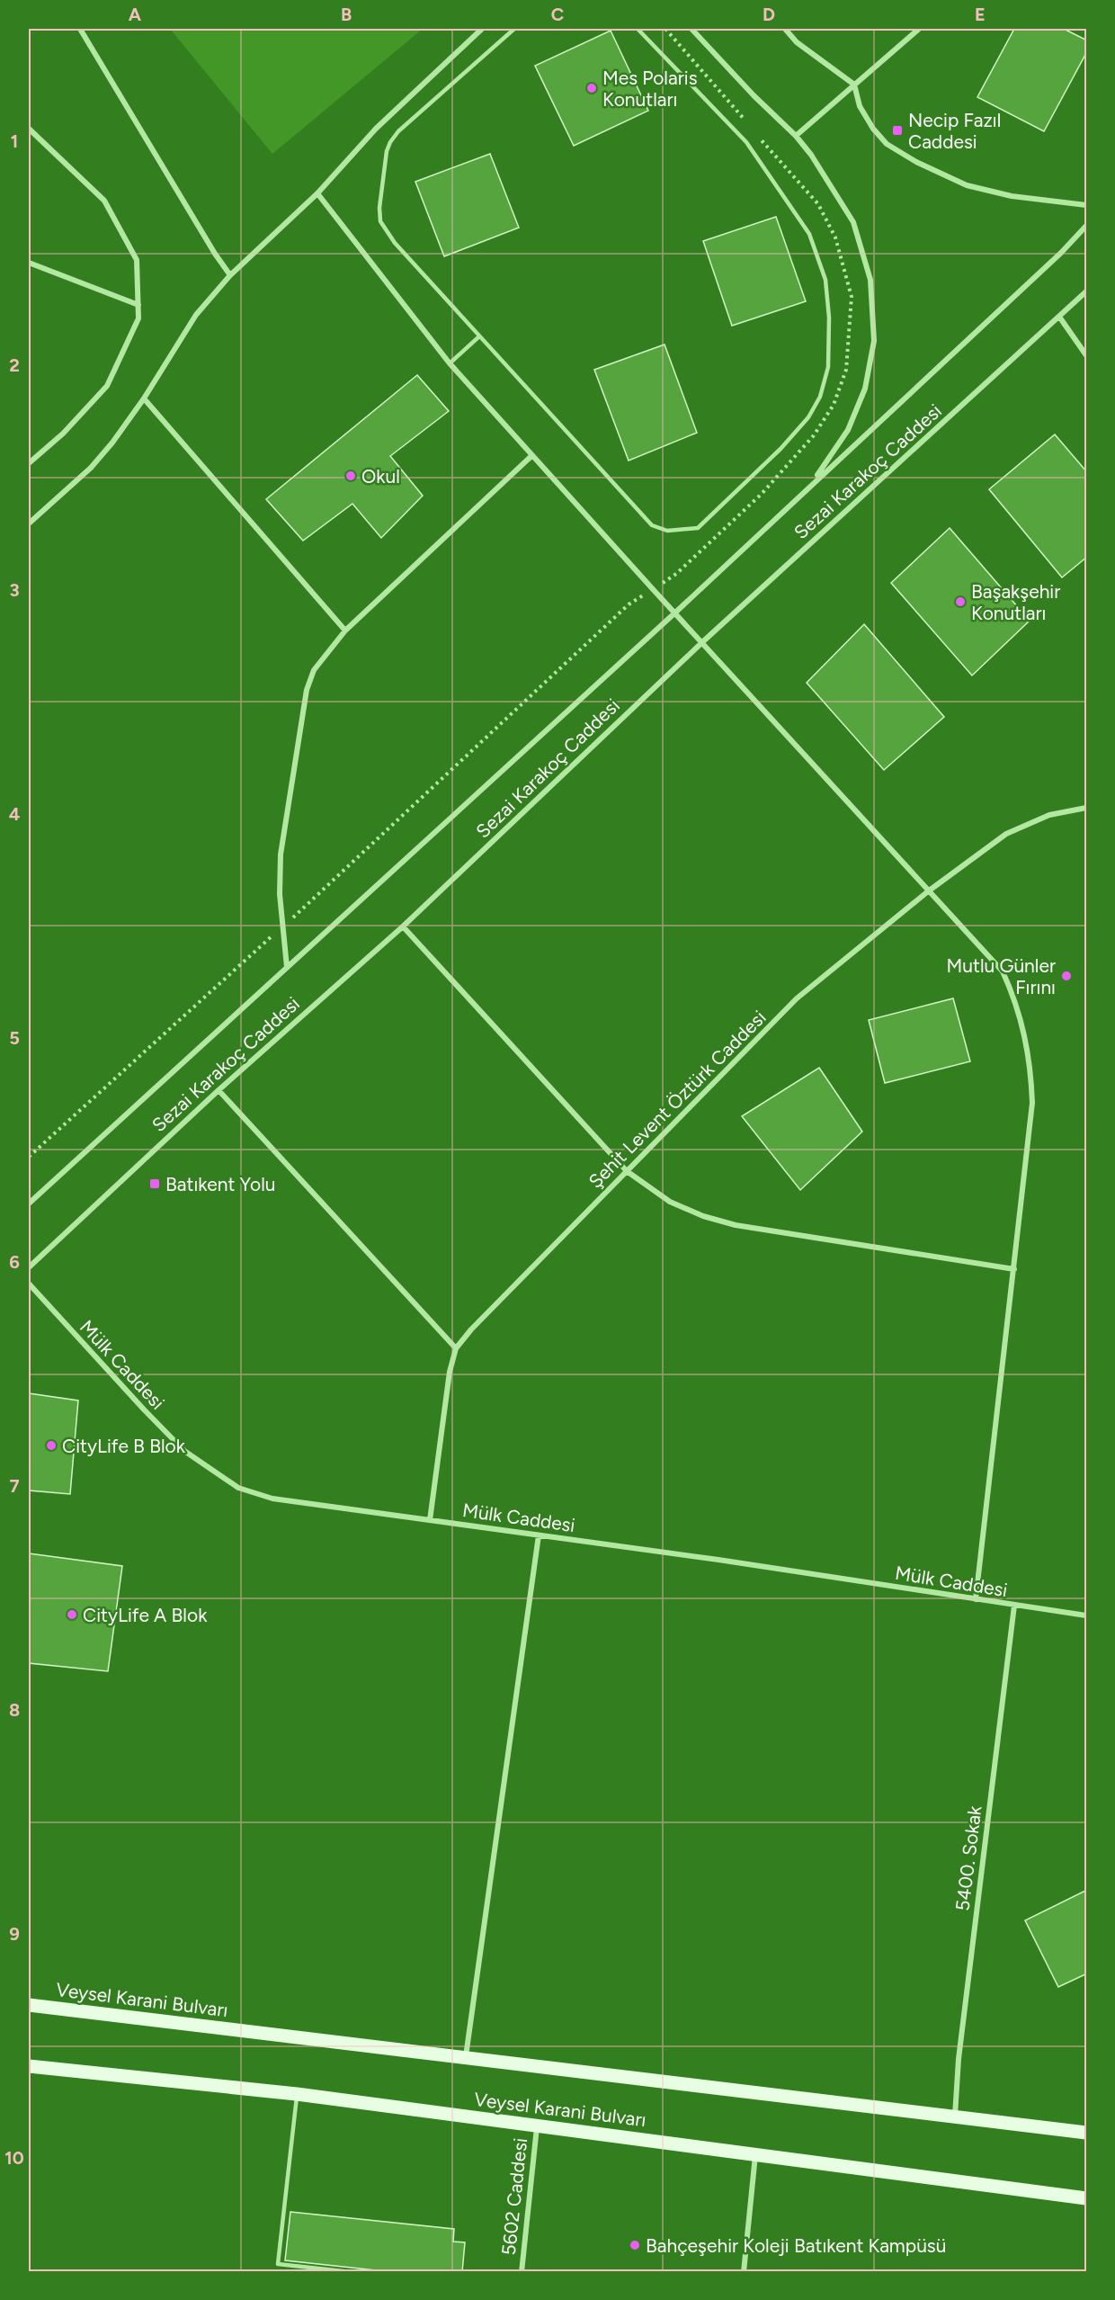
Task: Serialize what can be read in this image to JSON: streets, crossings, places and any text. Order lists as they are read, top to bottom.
{
  "streets": {
    "main road": ["Veysel Karani Bulvarı"],
    "street": [
      "Sezai Karakoç Caddesi",
      "Şehit Levent Öztürk Caddesi",
      "Mülk Caddesi",
      "5400. Sokak",
      "5602 Caddesi"
    ]
  },
  "crossings": [
    ["Şehit Levent Öztürk Caddesi", "Mülk Caddesi"],
    ["Mülk Caddesi", "5400. Sokak"],
    ["5400. Sokak", "Veysel Karani Bulvarı"],
    ["Veysel Karani Bulvarı", "5602 Caddesi"]
  ],
  "places": {
    "other": [
      "Mes Polaris Konutları",
      "Okul",
      "Başakşehir Konutları",
      "Mutlu Günler Fırını",
      "CityLife B Blok",
      "CityLife A Blok",
      "Bahçeşehir Koleji Batıkent Kampüsü"
    ],
    "transit": ["Necip Fazıl Caddesi", "Batıkent Yolu"]
  },
  "grid": {
    "columns": [
      "A",
      "B",
      "C",
      "D",
      "E"
    ],
    "rows": [
      "1",
      "2",
      "3",
      "4",
      "5",
      "6",
      "7",
      "8",
      "9",
      "10"
    ]
  }
}
